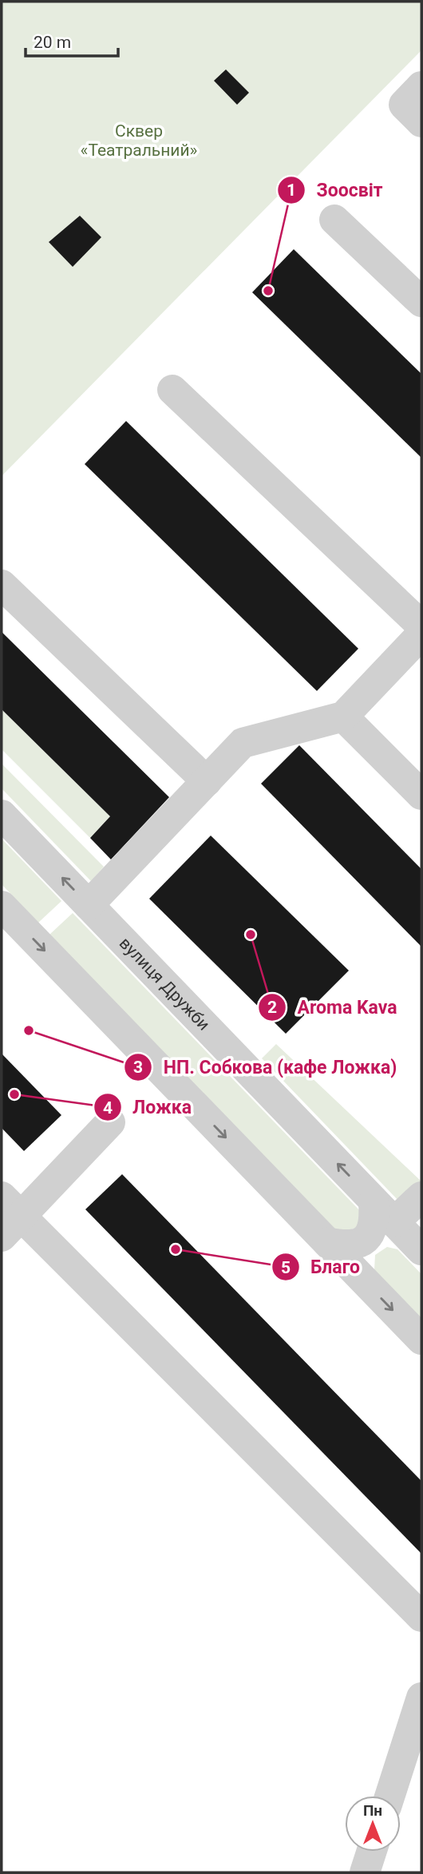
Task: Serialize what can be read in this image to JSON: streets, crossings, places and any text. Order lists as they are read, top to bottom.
{
  "streets": {
    "street": ["вулиця Дружби"]
  },
  "parks": ["Сквер «Театральний»"],
  "places": [
    "Зоосвіт",
    "Aroma Kava",
    "НП. Собкова (кафе Ложка)",
    "Ложка",
    "Благо"
  ],
  "scale_bar": "20 m",
  "north": "top"
}
